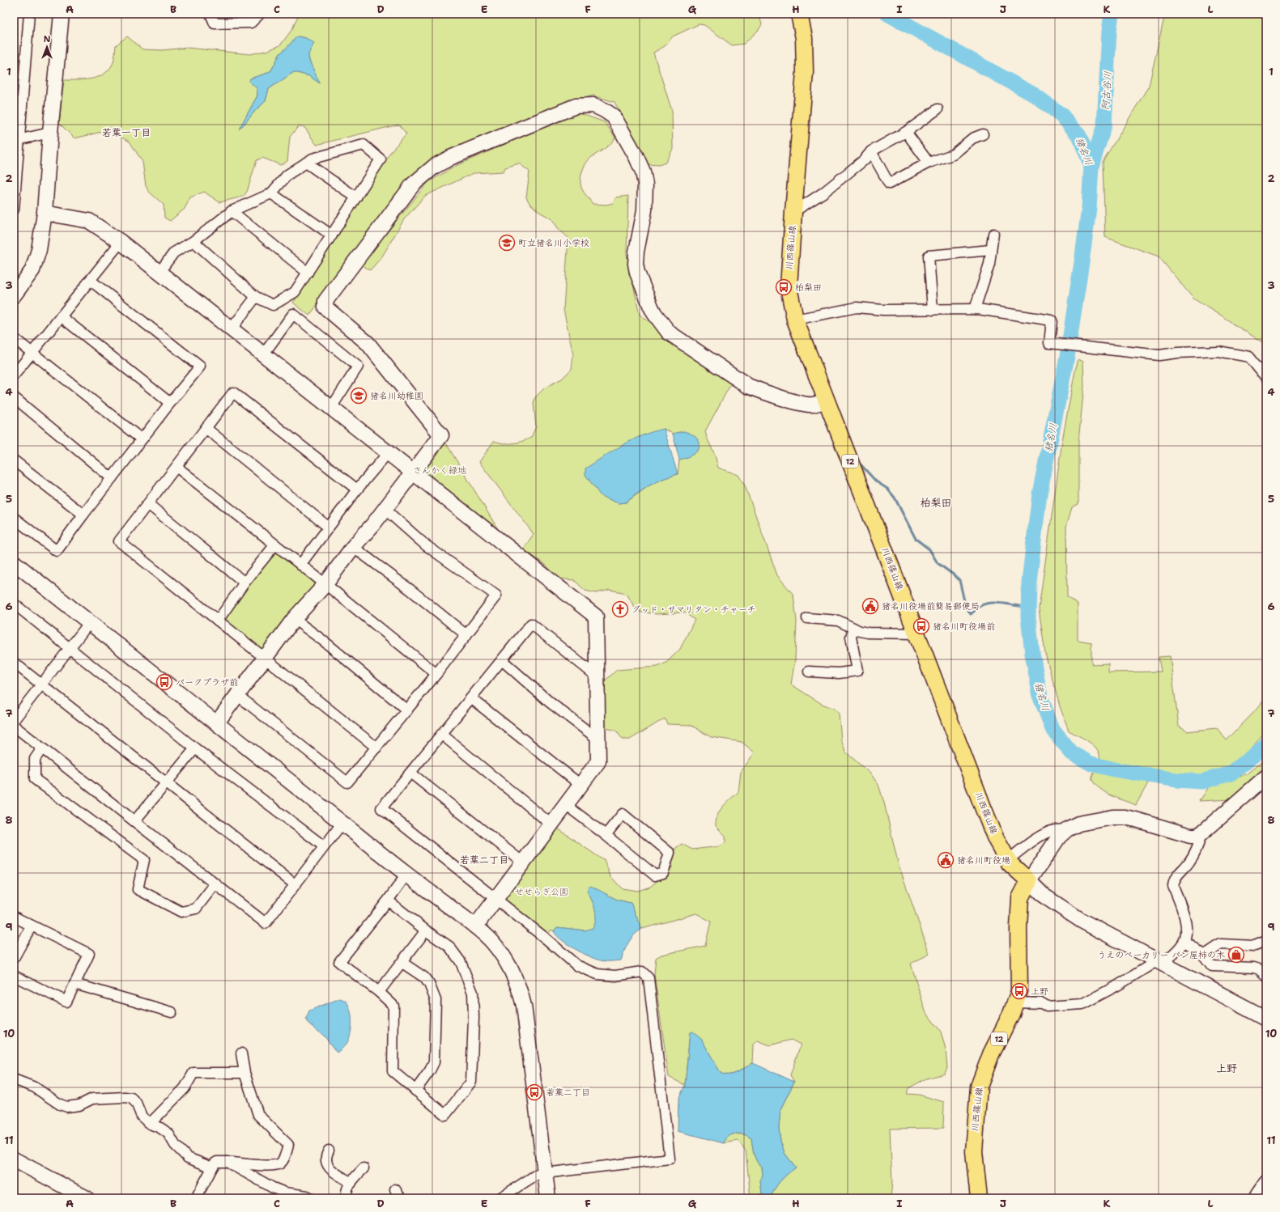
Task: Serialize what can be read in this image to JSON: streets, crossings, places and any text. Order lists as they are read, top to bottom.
{
  "streets": {
    "main road": ["川西篠山線", "12"]
  },
  "districts": [
    "若葉一丁目",
    "柏梨田",
    "若葉二丁目",
    "上野"
  ],
  "water": ["阿古谷川", "猪名川"],
  "parks": ["さんかく緑地", "せせらぎ公園"],
  "places": {
    "school or university": ["町立猪名川小学校", "猪名川幼稚園"],
    "bus stop": [
      "柏梨田",
      "猪名川町役場前",
      "パークプラザ前",
      "上野",
      "若葉二丁目"
    ],
    "public building": ["猪名川役場前簡易郵便局", "猪名川町役場"],
    "church": ["グッド・サマリタン・チャーチ"],
    "shop": ["うえのベーカリー パン屋柿の木"]
  },
  "north": "top",
  "grid": {
    "columns": [
      "A",
      "B",
      "C",
      "D",
      "E",
      "F",
      "G",
      "H",
      "I",
      "J",
      "K",
      "L"
    ],
    "rows": [
      "1",
      "2",
      "3",
      "4",
      "5",
      "6",
      "7",
      "8",
      "9",
      "10",
      "11"
    ]
  }
}
